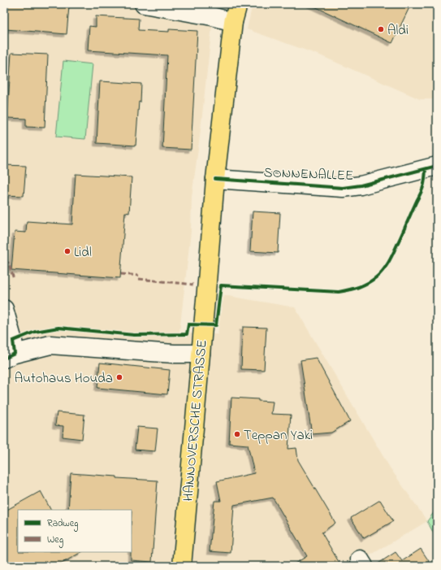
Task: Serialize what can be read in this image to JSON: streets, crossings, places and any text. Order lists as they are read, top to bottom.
{
  "streets": {
    "main road": ["HANNOVERSCHE STRASSE"],
    "street": ["SONNENALLEE"]
  },
  "crossings": [
    ["SONNENALLEE", "HANNOVERSCHE STRASSE"]
  ],
  "places": [
    "Aldi",
    "Lidl",
    "Autohaus Houda",
    "Teppan Yaki"
  ],
  "legend": ["Radweg", "Weg"]
}
